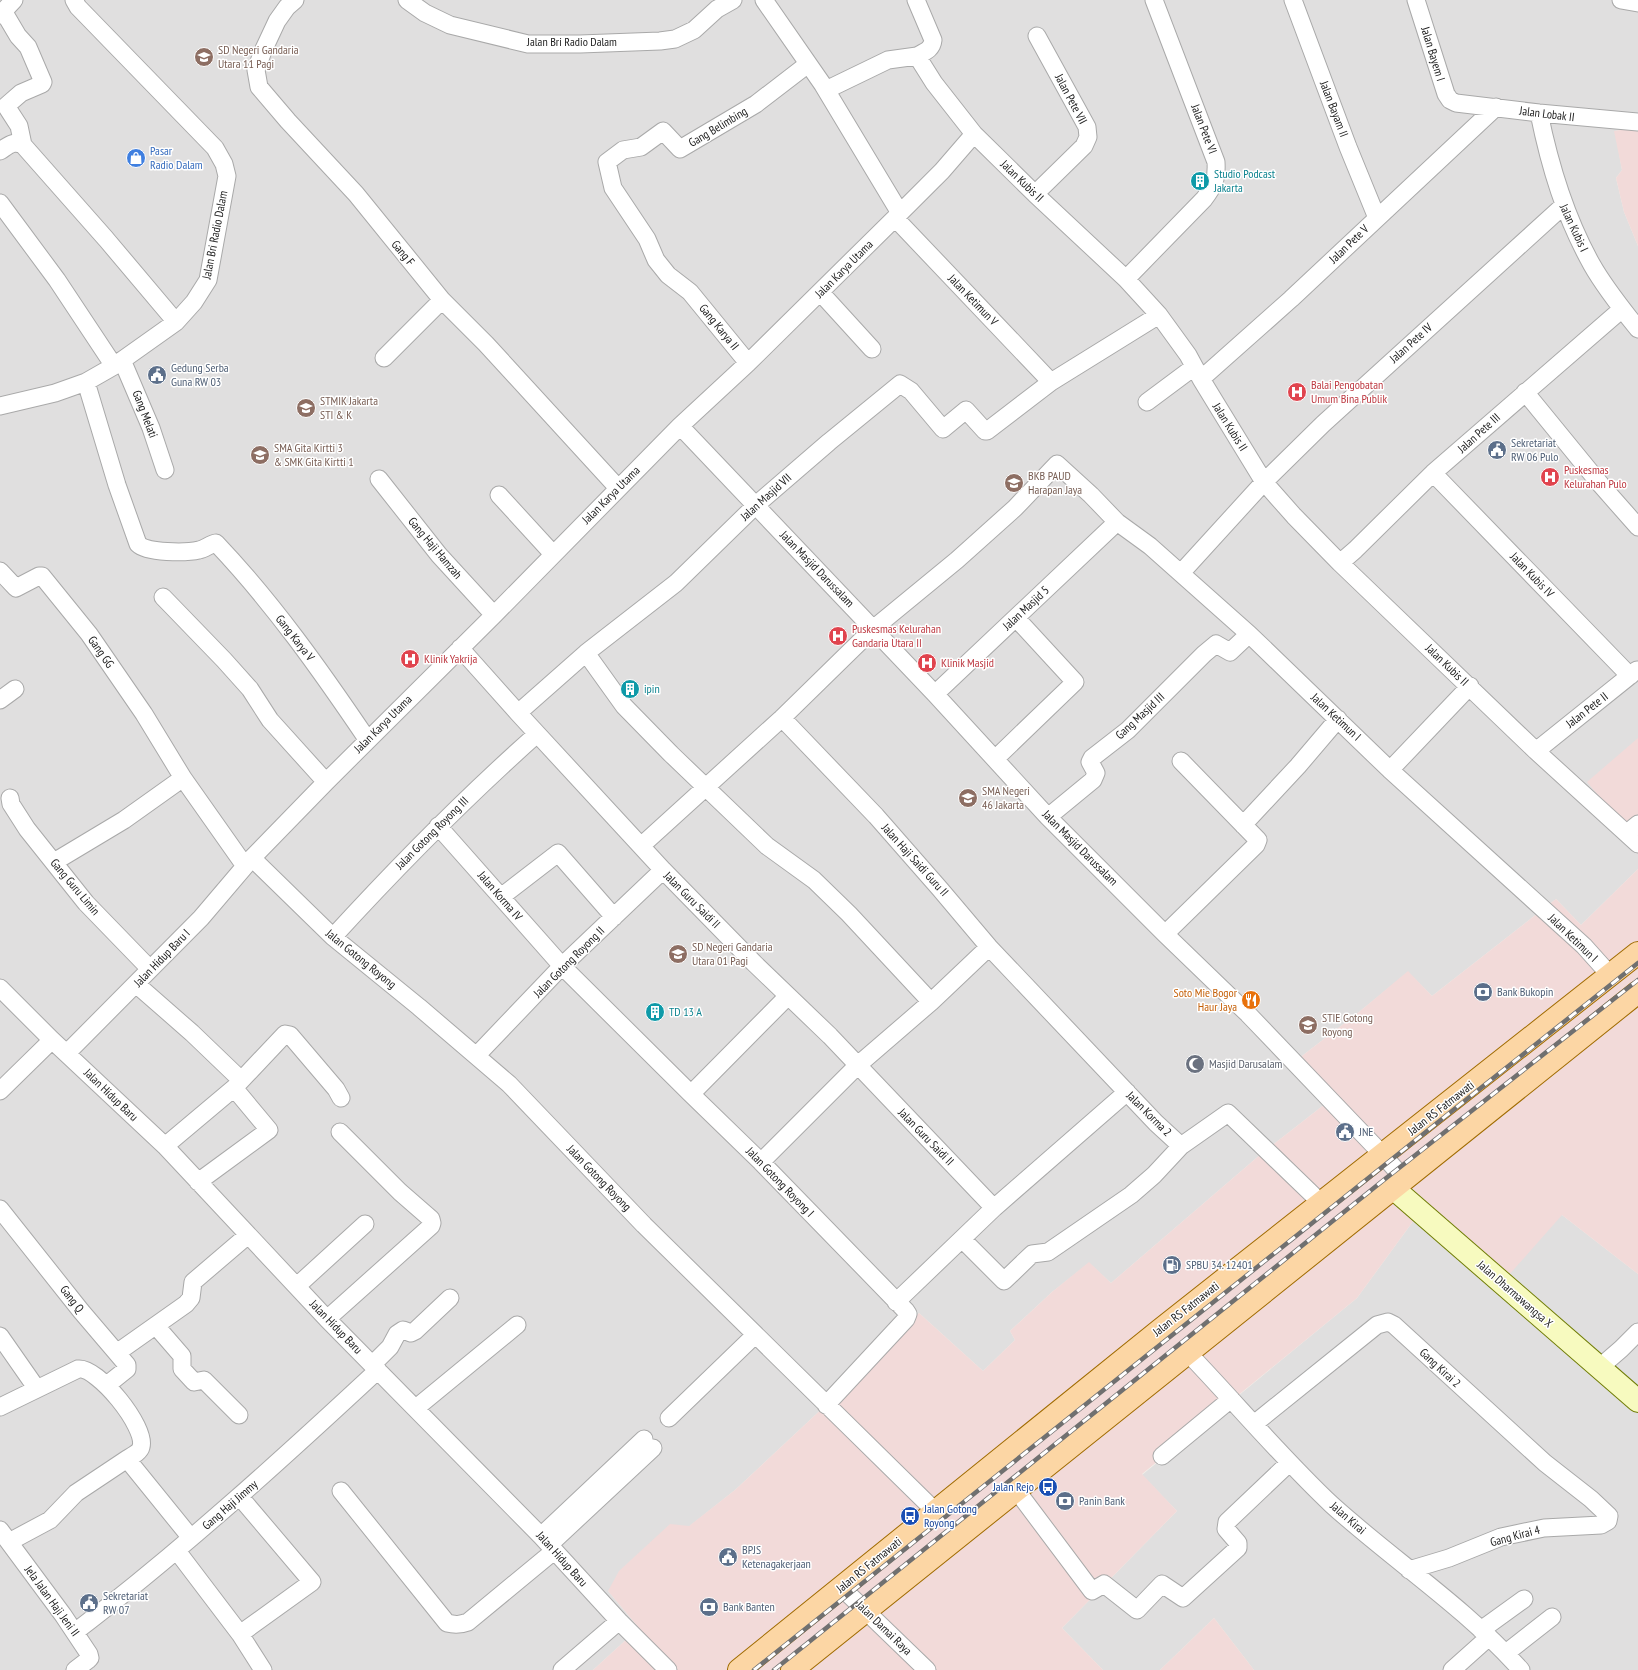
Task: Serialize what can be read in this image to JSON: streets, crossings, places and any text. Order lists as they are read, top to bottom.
{
  "streets": {
    "main road": ["Jalan RS Fatmawati"],
    "street": [
      "Jalan Bri Radio Dalam",
      "Jalan Bayem I",
      "Jalan Pete VII",
      "Jalan Bayam II",
      "Jalan Lobak II",
      "Gang Belimbing",
      "Jalan Pete VI",
      "Jalan Kubis II",
      "Jalan Kubis I",
      "Jalan Pete V",
      "Gang F",
      "Jalan Karya Utama",
      "Jalan Ketimun V",
      "Gang Karya II",
      "Jalan Pete IV",
      "Gang Melati",
      "Jalan Pete III",
      "Jalan Masjid VII",
      "Gang Haji Hamzah",
      "Jalan Masjid Darussalam",
      "Jalan Kubis IV",
      "Jalan Masjid 5",
      "Gang Karya V",
      "Gang GG",
      "Jalan Pete II",
      "Gang Masjid III",
      "Jalan Ketimun I",
      "Jalan Gotong Royong III",
      "Jalan Haji Saidi Guru II",
      "Gang Guru Limin",
      "Jalan Korma IV",
      "Jalan Guru Saidi II",
      "Jalan Hidup Baru I",
      "Jalan Gotong Royong",
      "Jalan Gotong Royong II",
      "Jalan Hidup Baru",
      "Jalan Korma 2",
      "Jalan Gotong Royong I",
      "Jalan Dharmawangsa X",
      "Gang Q",
      "Gang Kirai 2",
      "Gang Haji Jimmy",
      "Jalan Kirai",
      "Gang Kirai 4",
      "Jela Jalan Haji Jeni II",
      "Jalan Damai Raya"
    ]
  },
  "crossings": [
    ["Jalan Bri Radio Dalam", "Gang Melati"],
    ["Jalan Bri Radio Dalam", "Gang Karya V"],
    ["Jalan Bayem I", "Jalan Lobak II"],
    ["Jalan Pete VII", "Jalan Kubis II"],
    ["Jalan Bayam II", "Jalan Pete V"],
    ["Jalan Lobak II", "Jalan Kubis I"],
    ["Jalan Lobak II", "Jalan Pete V"],
    ["Gang Belimbing", "Gang Karya II"],
    ["Jalan Pete VI", "Jalan Kubis II"],
    ["Jalan Kubis II", "Jalan Pete V"],
    ["Jalan Kubis II", "Jalan Karya Utama"],
    ["Jalan Kubis II", "Jalan Pete IV"],
    ["Jalan Kubis II", "Jalan Pete III"],
    ["Jalan Kubis II", "Jalan Pete II"],
    ["Jalan Kubis I", "Jalan Pete IV"],
    ["Jalan Kubis I", "Jalan Pete III"],
    ["Gang F", "Jalan Karya Utama"],
    ["Jalan Karya Utama", "Jalan Ketimun V"],
    ["Jalan Karya Utama", "Gang Karya II"],
    ["Jalan Karya Utama", "Gang Haji Hamzah"],
    ["Jalan Karya Utama", "Jalan Masjid Darussalam"],
    ["Jalan Karya Utama", "Gang Karya V"],
    ["Jalan Karya Utama", "Jalan Guru Saidi II"],
    ["Jalan Karya Utama", "Jalan Hidup Baru I"],
    ["Jalan Karya Utama", "Jalan Gotong Royong"],
    ["Jalan Ketimun V", "Jalan Masjid VII"],
    ["Jalan Pete IV", "Jalan Ketimun I"],
    ["Jalan Pete III", "Jalan Kubis IV"],
    ["Jalan Masjid VII", "Jalan Masjid Darussalam"],
    ["Jalan Masjid VII", "Jalan Guru Saidi II"],
    ["Jalan Masjid Darussalam", "Jalan Masjid 5"],
    ["Jalan Masjid Darussalam", "Gang Masjid III"],
    ["Jalan Masjid Darussalam", "Jalan Ketimun I"],
    ["Jalan Masjid Darussalam", "Jalan RS Fatmawati"],
    ["Jalan Masjid Darussalam", "Jalan Dharmawangsa X"],
    ["Jalan Kubis IV", "Jalan Pete II"],
    ["Jalan Masjid 5", "Jalan Ketimun I"],
    ["Gang GG", "Jalan Gotong Royong"],
    ["Gang Masjid III", "Jalan Ketimun I"],
    ["Jalan Ketimun I", "Jalan RS Fatmawati"],
    ["Jalan Gotong Royong III", "Jalan Korma IV"],
    ["Jalan Gotong Royong III", "Jalan Guru Saidi II"],
    ["Jalan Gotong Royong III", "Jalan Gotong Royong"],
    ["Jalan Haji Saidi Guru II", "Jalan Korma 2"],
    ["Gang Guru Limin", "Jalan Hidup Baru I"],
    ["Jalan Korma IV", "Jalan Gotong Royong II"],
    ["Jalan Korma IV", "Jalan Gotong Royong I"],
    ["Jalan Guru Saidi II", "Jalan Gotong Royong II"],
    ["Jalan Hidup Baru I", "Jalan Gotong Royong"],
    ["Jalan Hidup Baru I", "Jalan Hidup Baru"],
    ["Jalan Gotong Royong", "Jalan Gotong Royong II"],
    ["Jalan Gotong Royong", "Jalan RS Fatmawati"],
    ["Jalan Gotong Royong", "Jalan Gotong Royong I"],
    ["Jalan Gotong Royong II", "Jalan Gotong Royong I"],
    ["Jalan Hidup Baru", "Gang Haji Jimmy"],
    ["Jalan RS Fatmawati", "Jalan Korma 2"],
    ["Jalan RS Fatmawati", "Jalan Damai Raya"],
    ["Gang Kirai 2", "Jalan Kirai"],
    ["Gang Kirai 2", "Gang Kirai 4"],
    ["Gang Haji Jimmy", "Jela Jalan Haji Jeni II"],
    ["Jalan Kirai", "Gang Kirai 4"]
  ],
  "places": {
    "school or university": [
      "SD Negeri Gandaria Utara 11 Pagi",
      "STMIK Jakarta STI & K",
      "SMA Gita Kirtti 3 & SMK Gita Kirtti 1",
      "BKB PAUD Harapan Jaya",
      "SMA Negeri 46 Jakarta",
      "SD Negeri Gandaria Utara 01 Pagi",
      "STIE Gotong Royong"
    ],
    "shop": ["Pasar Radio Dalam"],
    "building": ["Studio Podcast Jakarta", "ipin", "TD 13 A"],
    "public building": [
      "Gedung Serba Guna RW 03",
      "Sekretariat RW 06 Pulo",
      "JNE",
      "BPJS Ketenagakerjaan",
      "Sekretariat RW 07"
    ],
    "hospital": [
      "Balai Pengobatan Umum Bina Publik",
      "Puskesmas Kelurahan Pulo",
      "Puskesmas Kelurahan Gandaria Utara II",
      "Klinik Yakrija",
      "Klinik Masjid"
    ],
    "bank": ["Bank Bukopin", "Panin Bank", "Bank Banten"],
    "restaurant": ["Soto Mie Bogor Haur Jaya"],
    "mosque": ["Masjid Darusalam"],
    "fuel station": ["SPBU 34. 12401"],
    "bus stop": ["Jalan Rejo", "Jalan Gotong Royong"]
  }
}
